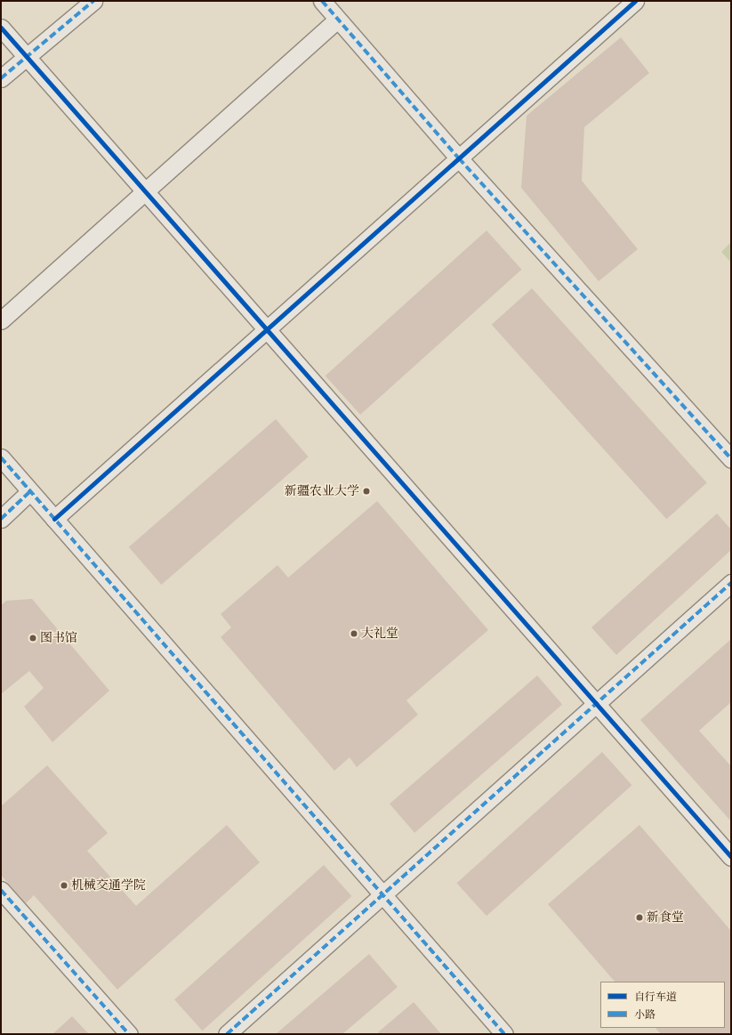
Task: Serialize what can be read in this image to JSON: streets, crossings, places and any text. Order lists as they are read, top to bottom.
{
  "places": [
    "新疆农业大学",
    "大礼堂",
    "图书馆",
    "机械交通学院",
    "新食堂"
  ],
  "legend": ["自行车道", "小路"]
}
